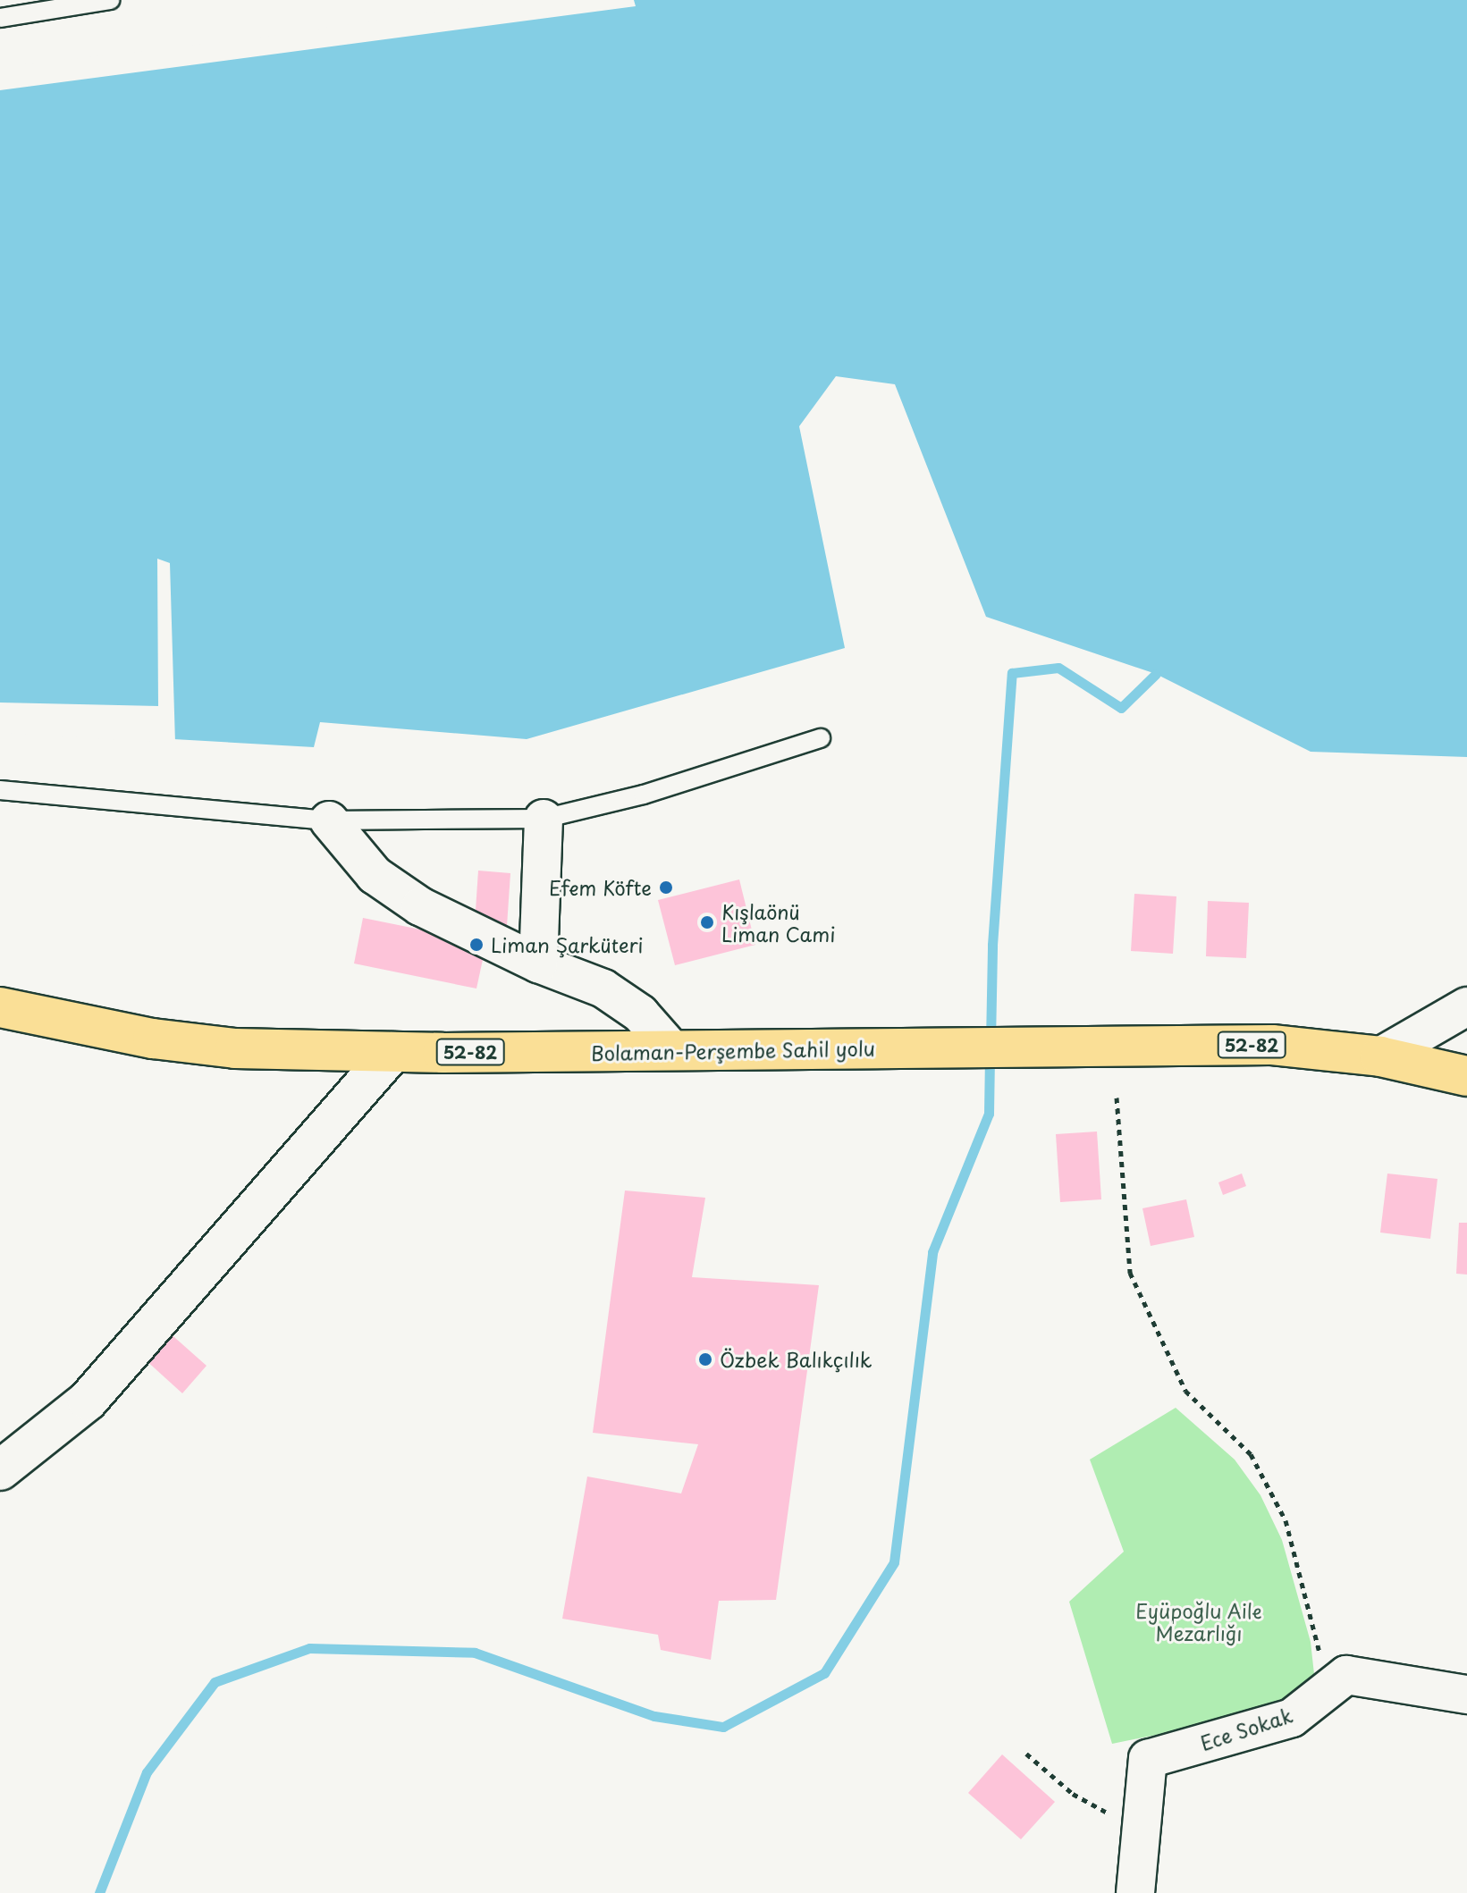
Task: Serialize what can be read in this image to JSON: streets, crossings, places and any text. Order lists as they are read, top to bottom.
{
  "streets": {
    "main road": ["52-82", "Bolaman-Perşembe Sahil yolu"],
    "street": ["Ece Sokak"]
  },
  "parks": ["Eyüpoğlu Aile Mezarlığı"],
  "places": [
    "Efem Köfte",
    "Kışlaönü Liman Cami",
    "Liman Şarküteri",
    "Özbek Balıkçılık"
  ]
}
